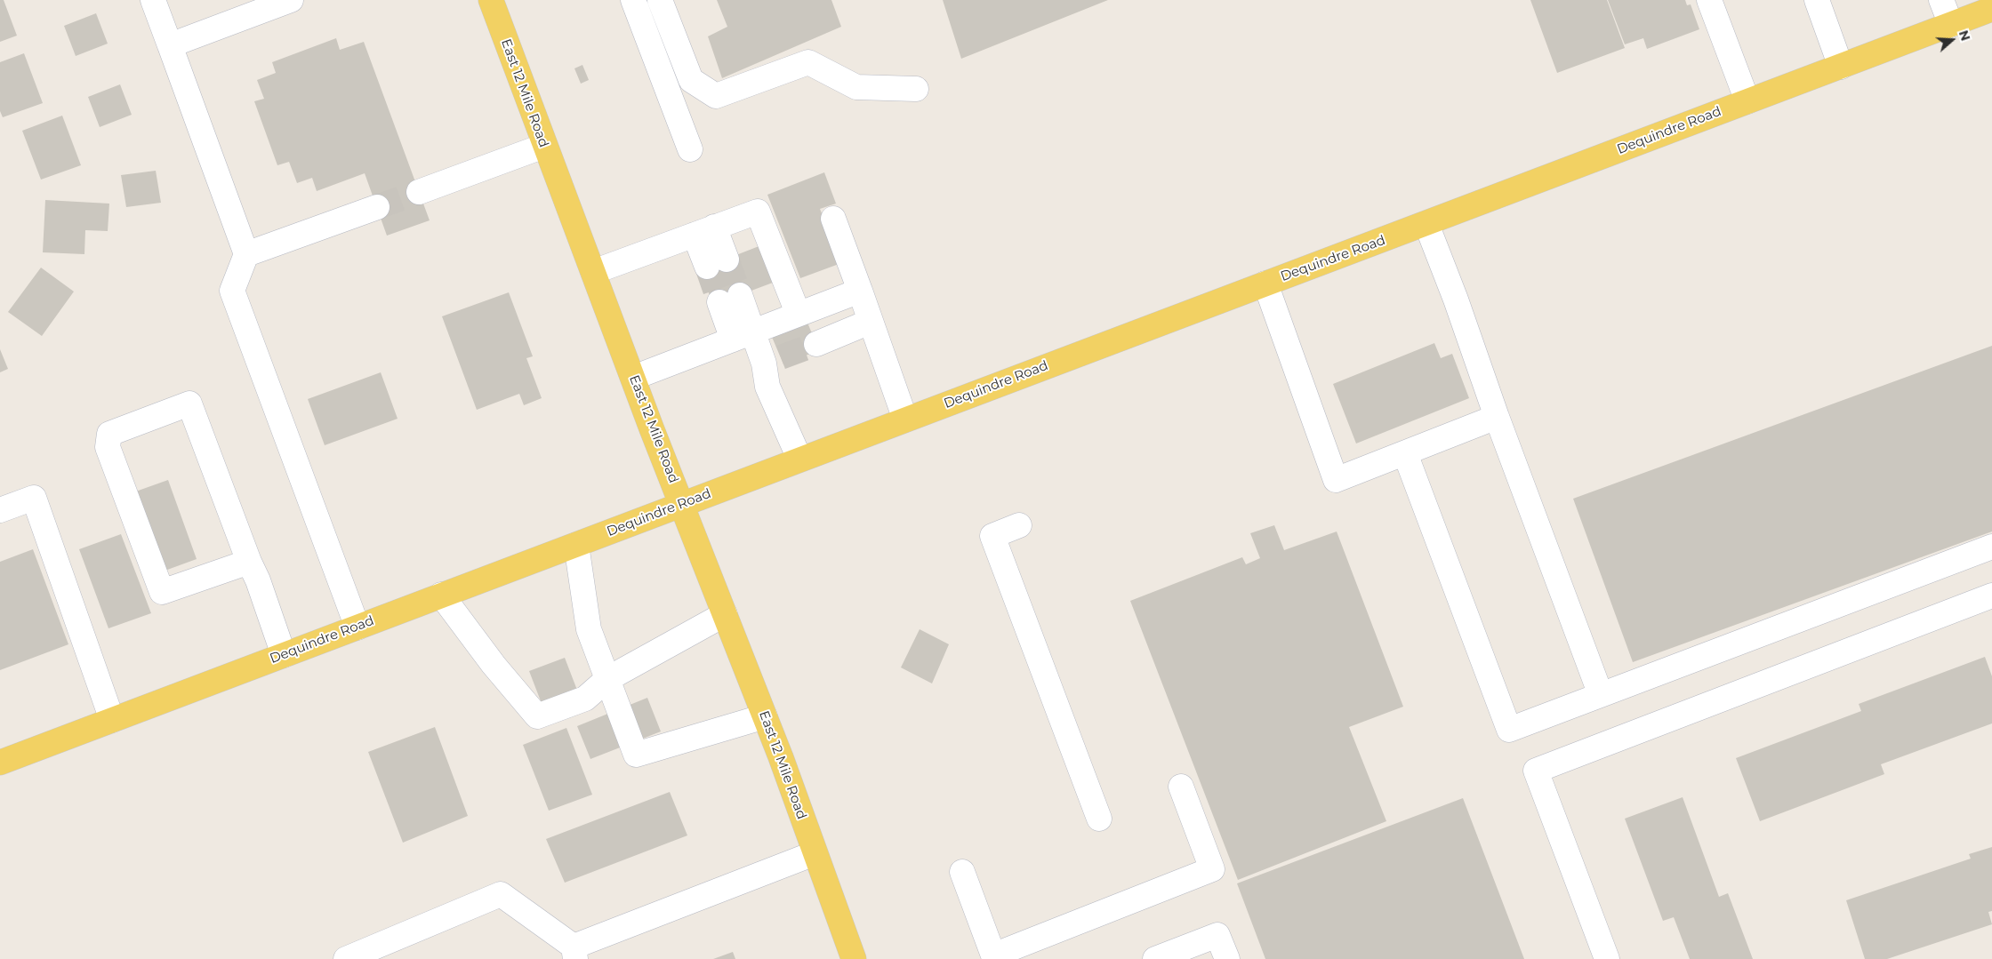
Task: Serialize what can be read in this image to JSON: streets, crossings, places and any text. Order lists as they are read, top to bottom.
{
  "streets": {
    "main road": ["East 12 Mile Road", "Dequindre Road"]
  },
  "crossings": [
    ["East 12 Mile Road", "Dequindre Road"]
  ],
  "north": "right"
}
